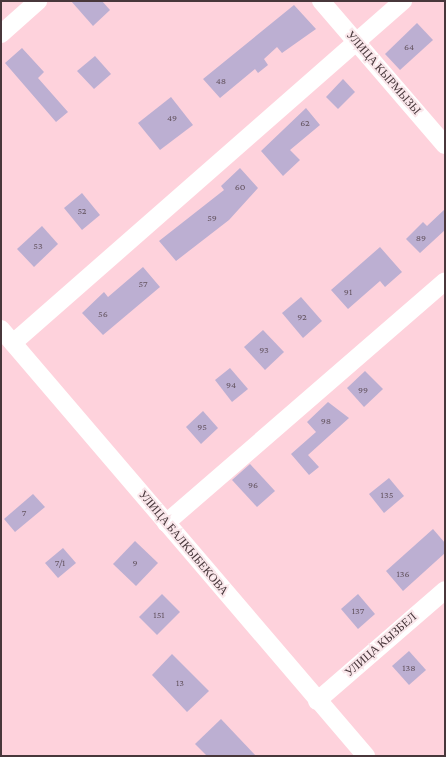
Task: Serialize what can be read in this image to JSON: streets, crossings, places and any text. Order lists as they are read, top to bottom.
{
  "streets": {
    "street": ["УЛИЦА КЫРМЫЗЫ", "УЛИЦА БАЛКЫБЕКОВА", "УЛИЦА КЫЗБЕЛ"]
  },
  "crossings": [
    ["УЛИЦА БАЛКЫБЕКОВА", "УЛИЦА КЫЗБЕЛ"]
  ],
  "house_numbers": [
    "64",
    "48",
    "49",
    "62",
    "60",
    "52",
    "59",
    "89",
    "53",
    "57",
    "91",
    "56",
    "92",
    "93",
    "94",
    "99",
    "98",
    "95",
    "96",
    "135",
    "7",
    "7/1",
    "9",
    "136",
    "137",
    "151",
    "138",
    "13"
  ]
}
